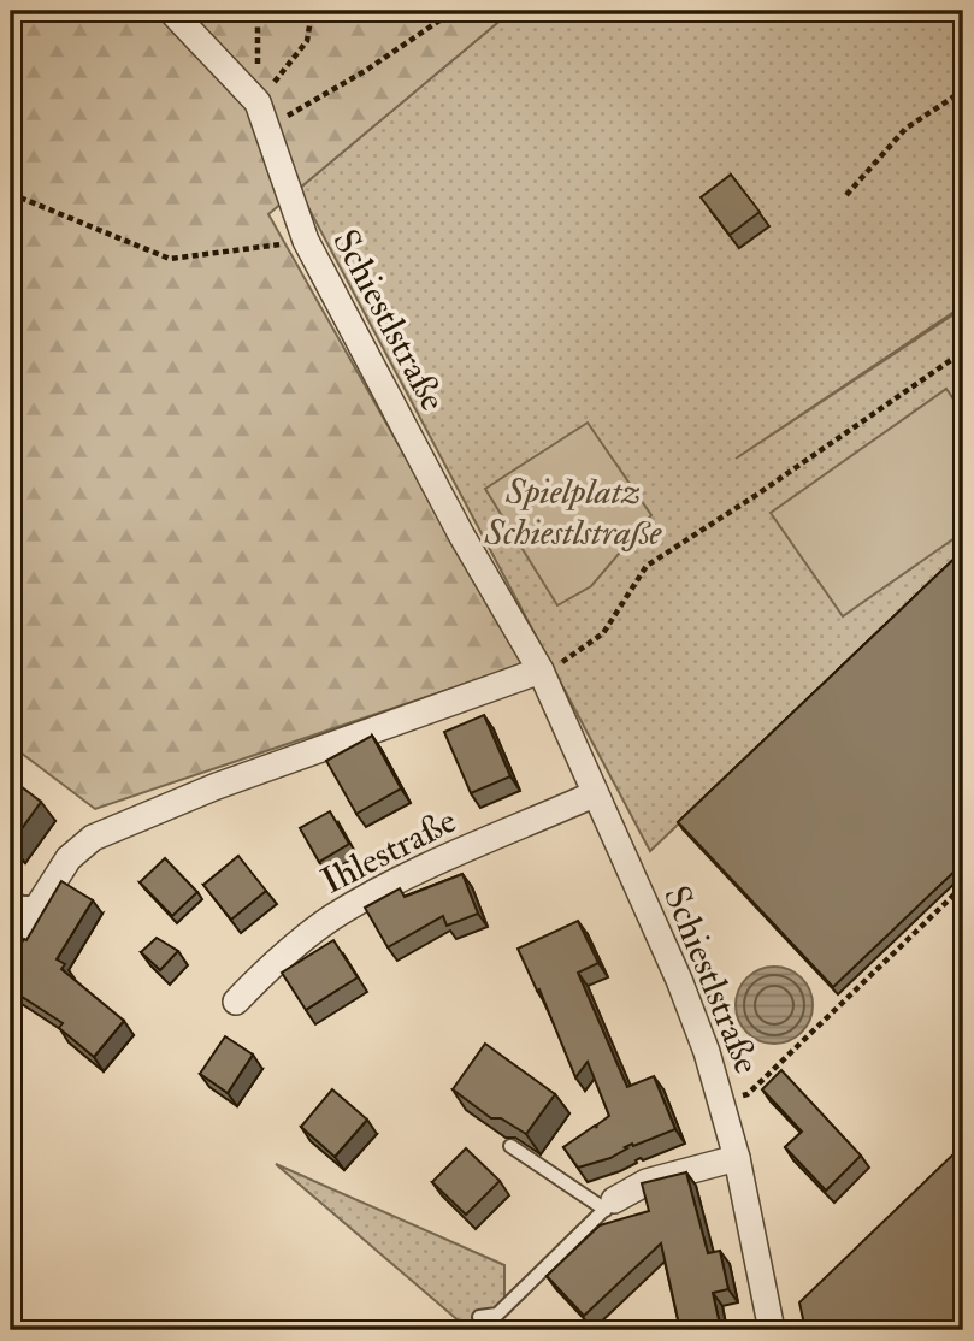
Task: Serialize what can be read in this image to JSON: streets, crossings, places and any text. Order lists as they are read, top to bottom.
{
  "streets": {
    "street": ["Schiestlstraße", "Ihlestraße"]
  },
  "crossings": [
    ["Schiestlstraße", "Ihlestraße"]
  ],
  "parks": ["Spielplatz Schiestlstraße"]
}
